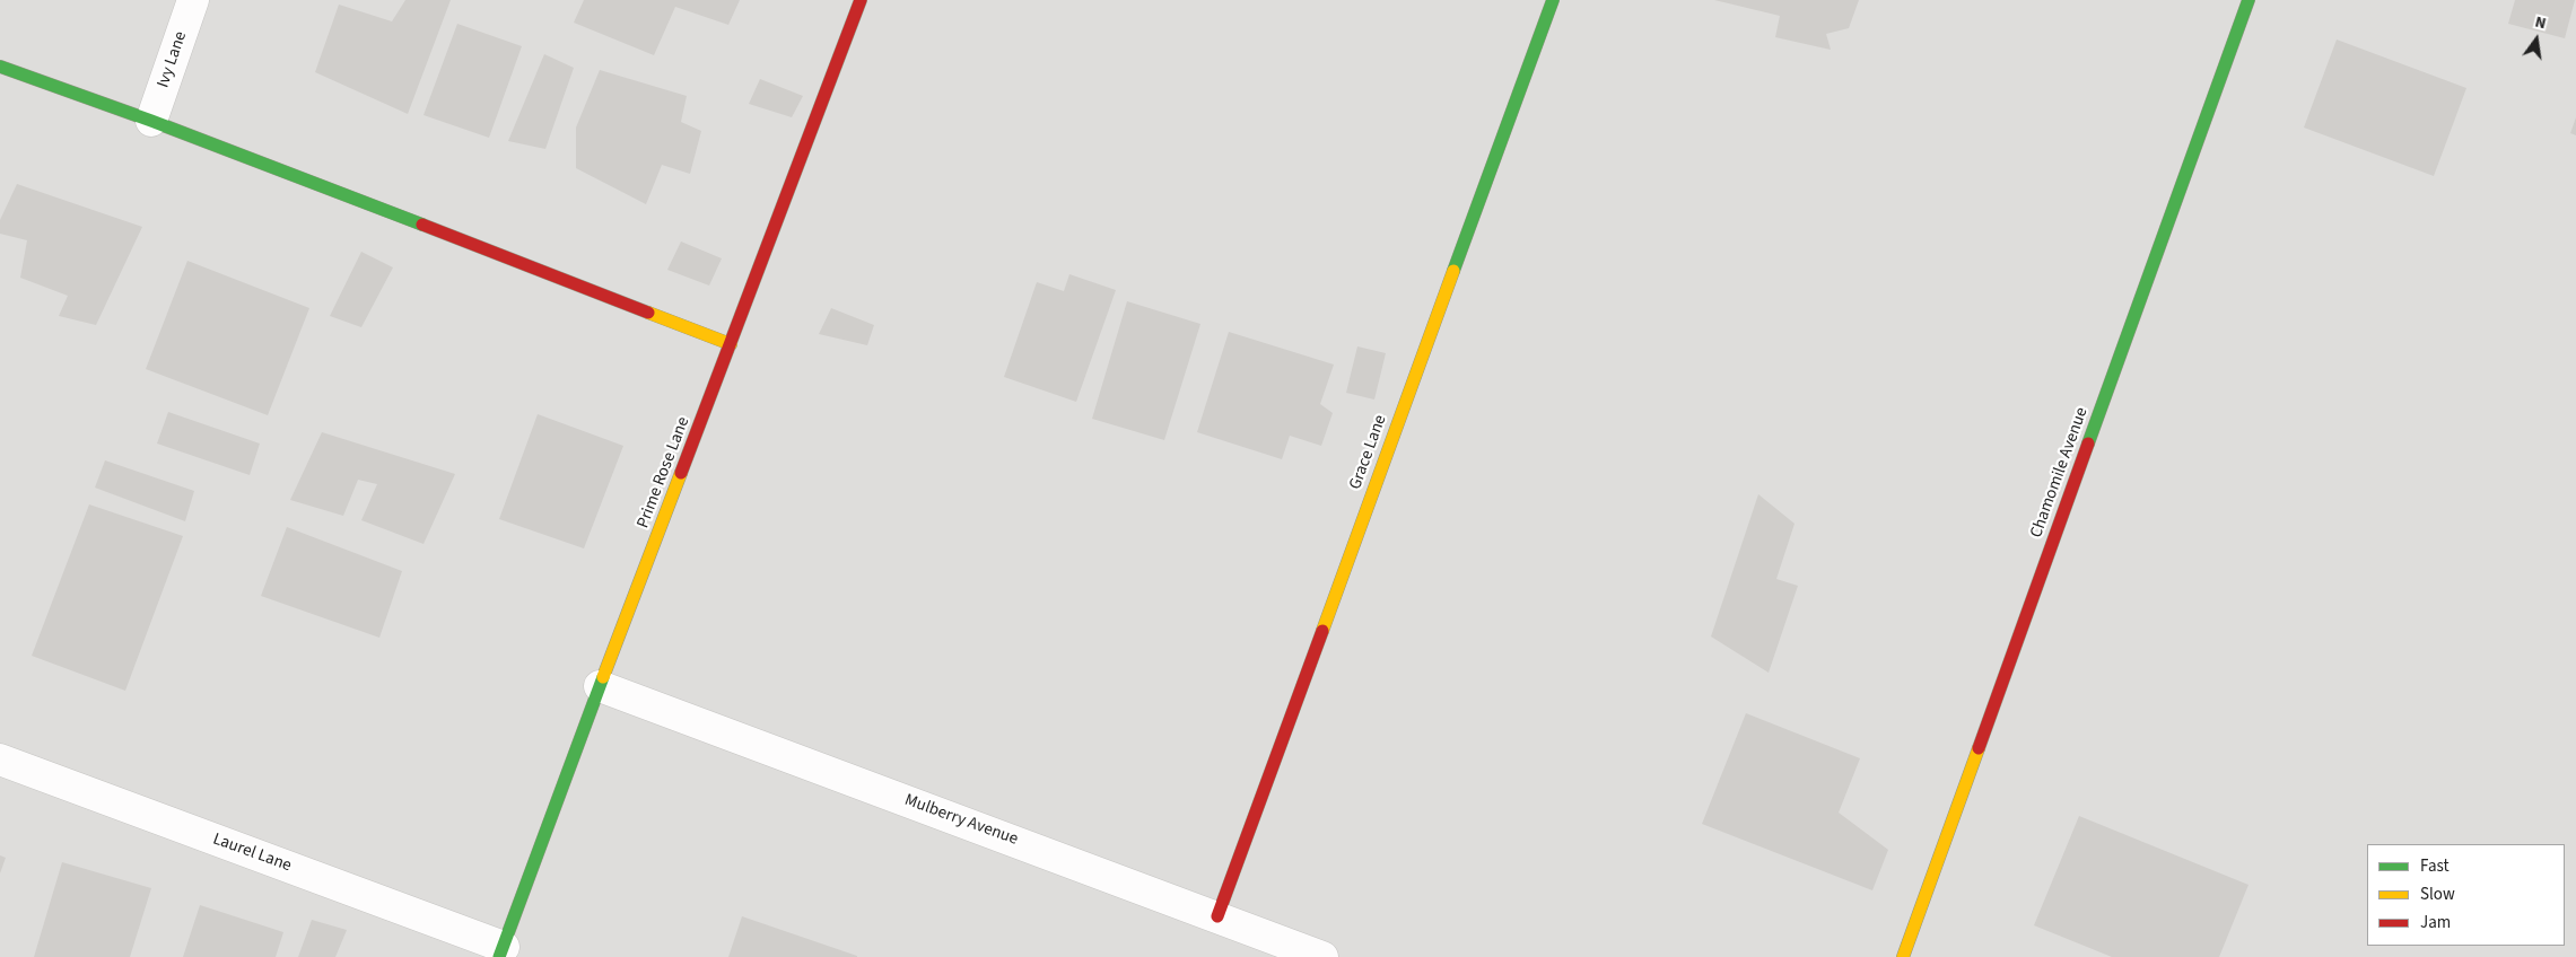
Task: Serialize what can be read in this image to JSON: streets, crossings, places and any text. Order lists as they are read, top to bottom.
{
  "streets": {
    "street": [
      "Ivy Lane",
      "Grace Lane",
      "Prime Rose Lane",
      "Chamomile Avenue",
      "Mulberry Avenue",
      "Laurel Lane"
    ]
  },
  "crossings": [
    ["Grace Lane", "Mulberry Avenue"],
    ["Prime Rose Lane", "Mulberry Avenue"],
    ["Prime Rose Lane", "Laurel Lane"]
  ],
  "legend": ["Fast", "Slow", "Jam"],
  "north": "top"
}
